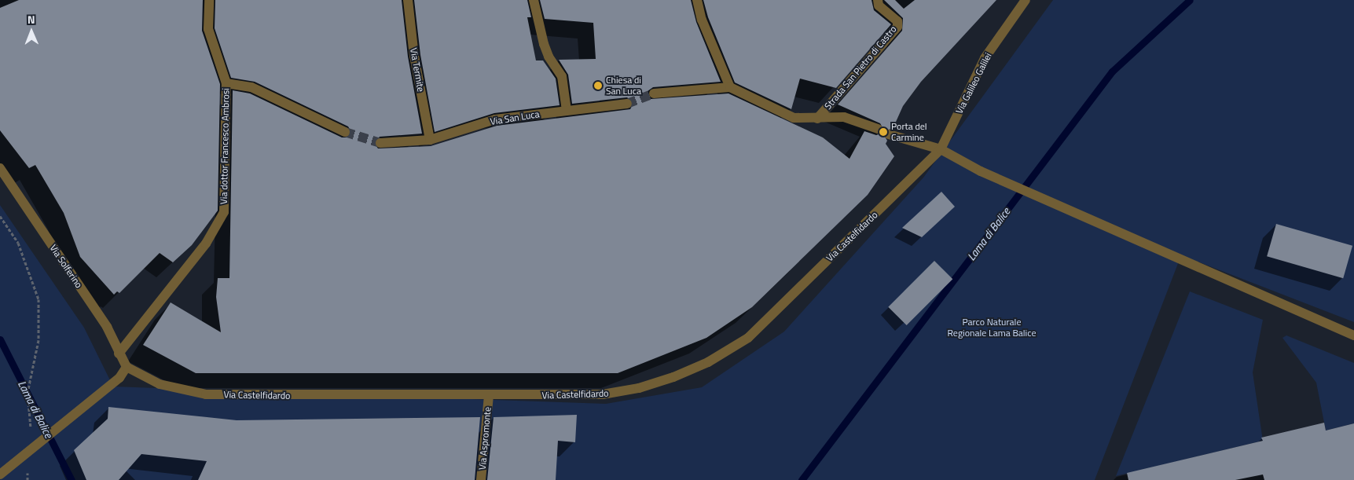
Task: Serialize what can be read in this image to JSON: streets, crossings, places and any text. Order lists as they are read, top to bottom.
{
  "streets": {
    "street": [
      "Strada San Pietro di Castro",
      "Via Termite",
      "Via Galileo Galilei",
      "Via San Luca",
      "Via dottor Francesco Ambrosi",
      "Via Castelfidardo",
      "Via Solferino",
      "Via Aspromonte"
    ]
  },
  "crossings": [
    ["Via Termite", "Via San Luca"],
    ["Via Galileo Galilei", "Via Castelfidardo"],
    ["Via dottor Francesco Ambrosi", "Via Solferino"],
    ["Via Castelfidardo", "Via Solferino"],
    ["Via Castelfidardo", "Via Aspromonte"]
  ],
  "water": ["Lama di Balice"],
  "parks": ["Parco Naturale Regionale Lama Balice"],
  "places": ["Chiesa di San Luca", "Porta del Carmine"],
  "north": "top"
}
